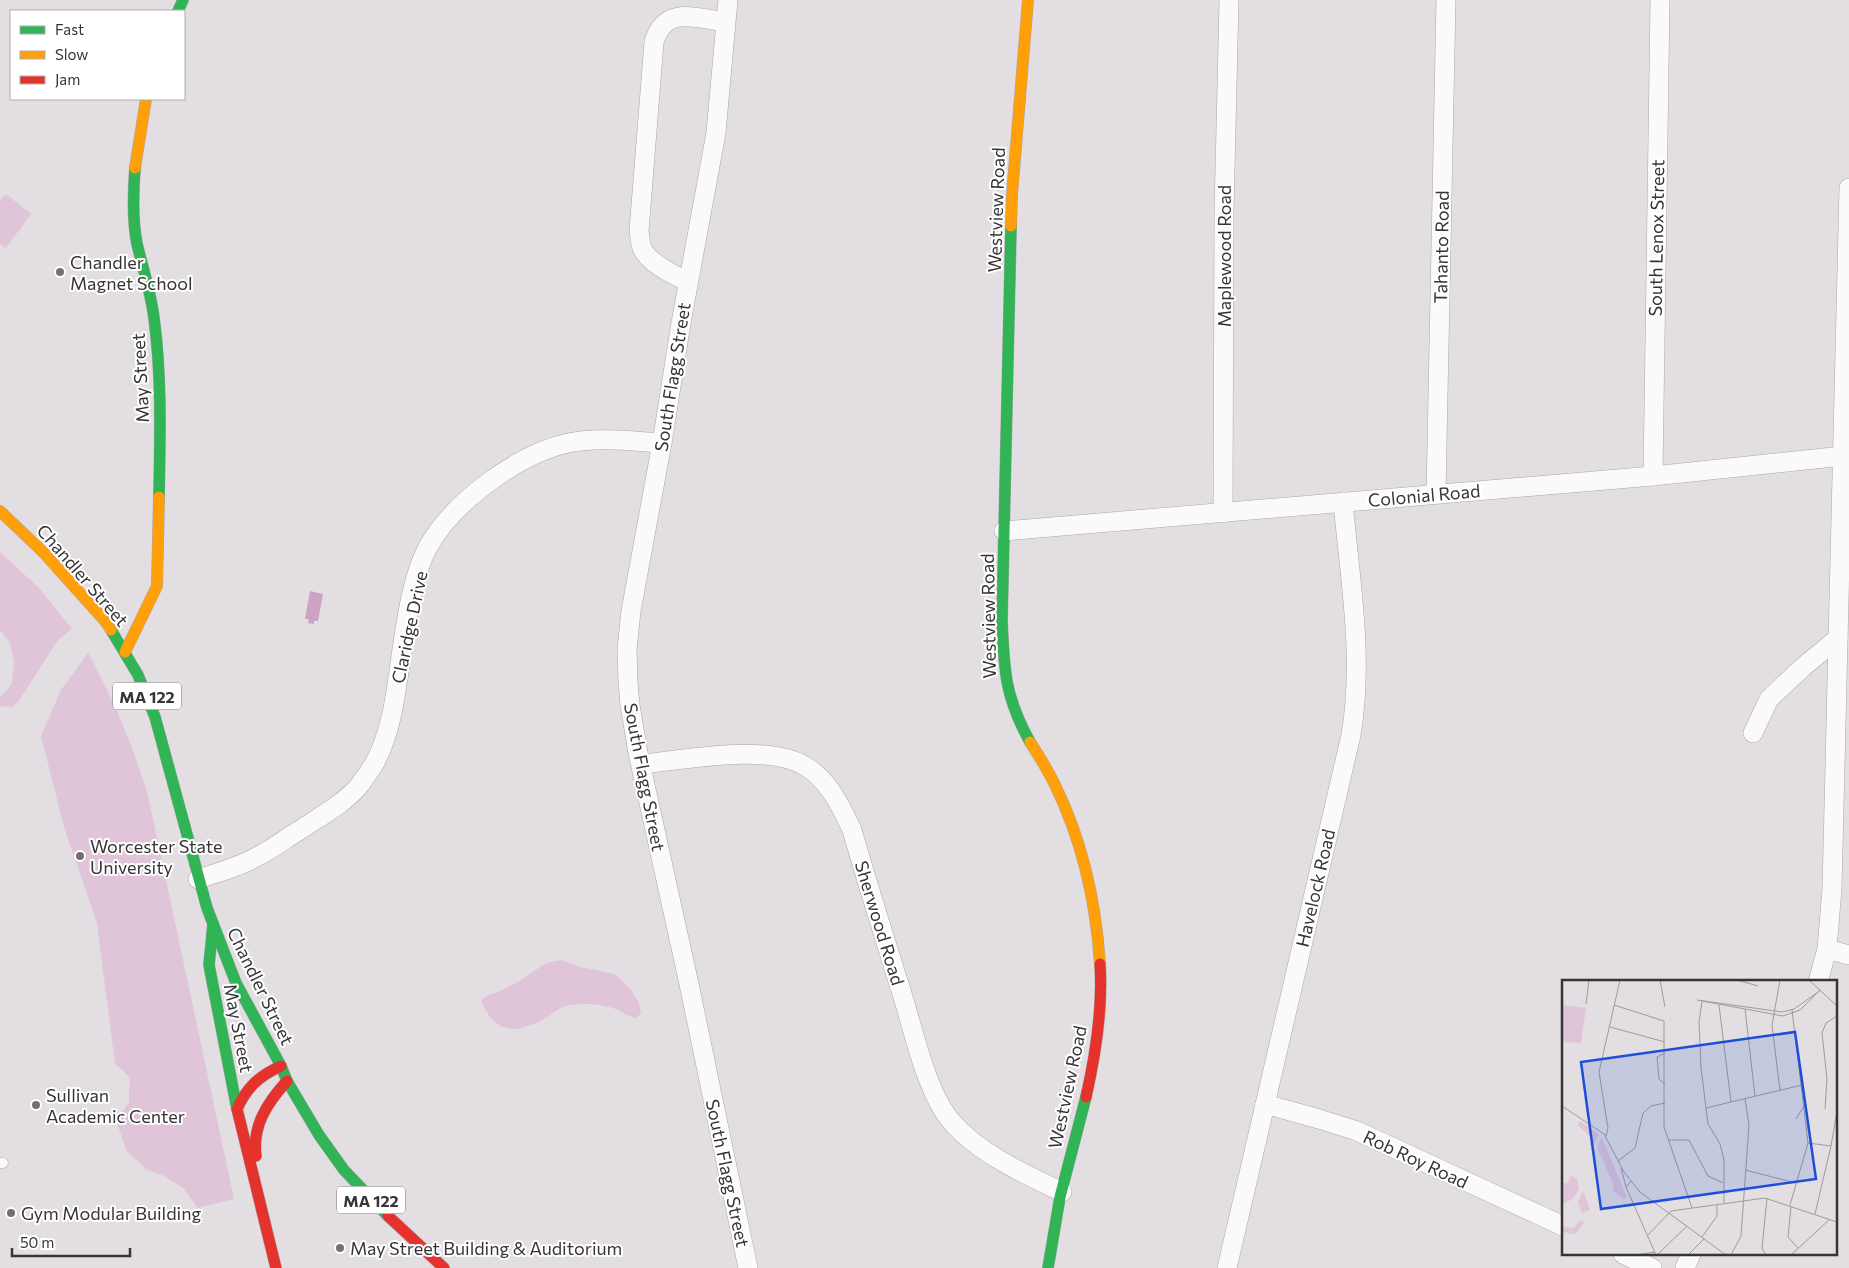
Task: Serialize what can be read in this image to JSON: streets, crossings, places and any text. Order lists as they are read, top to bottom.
{
  "streets": {
    "street": [
      "Westview Road",
      "South Lenox Street",
      "Tahanto Road",
      "Maplewood Road",
      "South Flagg Street",
      "May Street",
      "Colonial Road",
      "Chandler Street",
      "Claridge Drive",
      "MA 122",
      "Havelock Road",
      "Sherwood Road",
      "Rob Roy Road"
    ]
  },
  "crossings": [
    ["Westview Road", "Colonial Road"],
    ["Westview Road", "Sherwood Road"],
    ["South Lenox Street", "Colonial Road"],
    ["Tahanto Road", "Colonial Road"],
    ["Maplewood Road", "Colonial Road"],
    ["South Flagg Street", "Claridge Drive"],
    ["South Flagg Street", "Sherwood Road"],
    ["May Street", "Chandler Street"],
    ["Colonial Road", "Havelock Road"],
    ["Chandler Street", "Claridge Drive"],
    ["Havelock Road", "Rob Roy Road"]
  ],
  "places": [
    "Chandler Magnet School",
    "Worcester State University",
    "Sullivan Academic Center",
    "Gym Modular Building",
    "May Street Building & Auditorium"
  ],
  "legend": ["Fast", "Slow", "Jam"],
  "scale_bar": "50 m"
}
